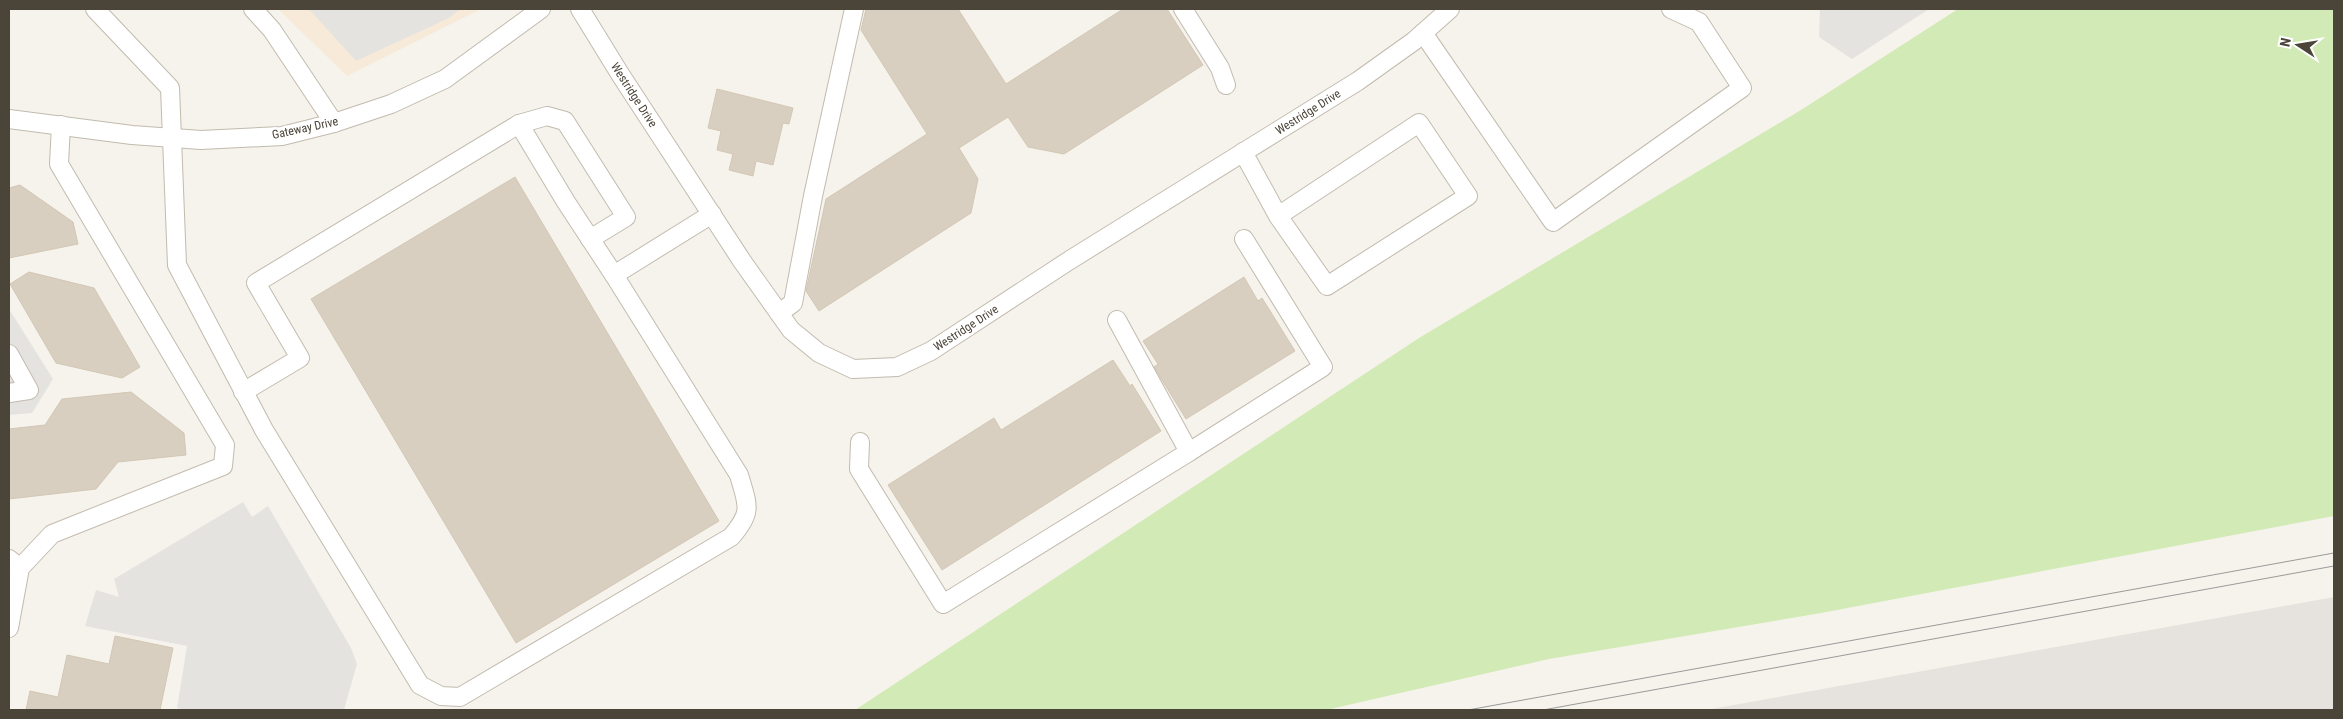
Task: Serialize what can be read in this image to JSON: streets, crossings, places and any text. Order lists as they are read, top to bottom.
{
  "streets": {
    "street": ["Westridge Drive", "Gateway Drive"]
  },
  "north": "left"
}
